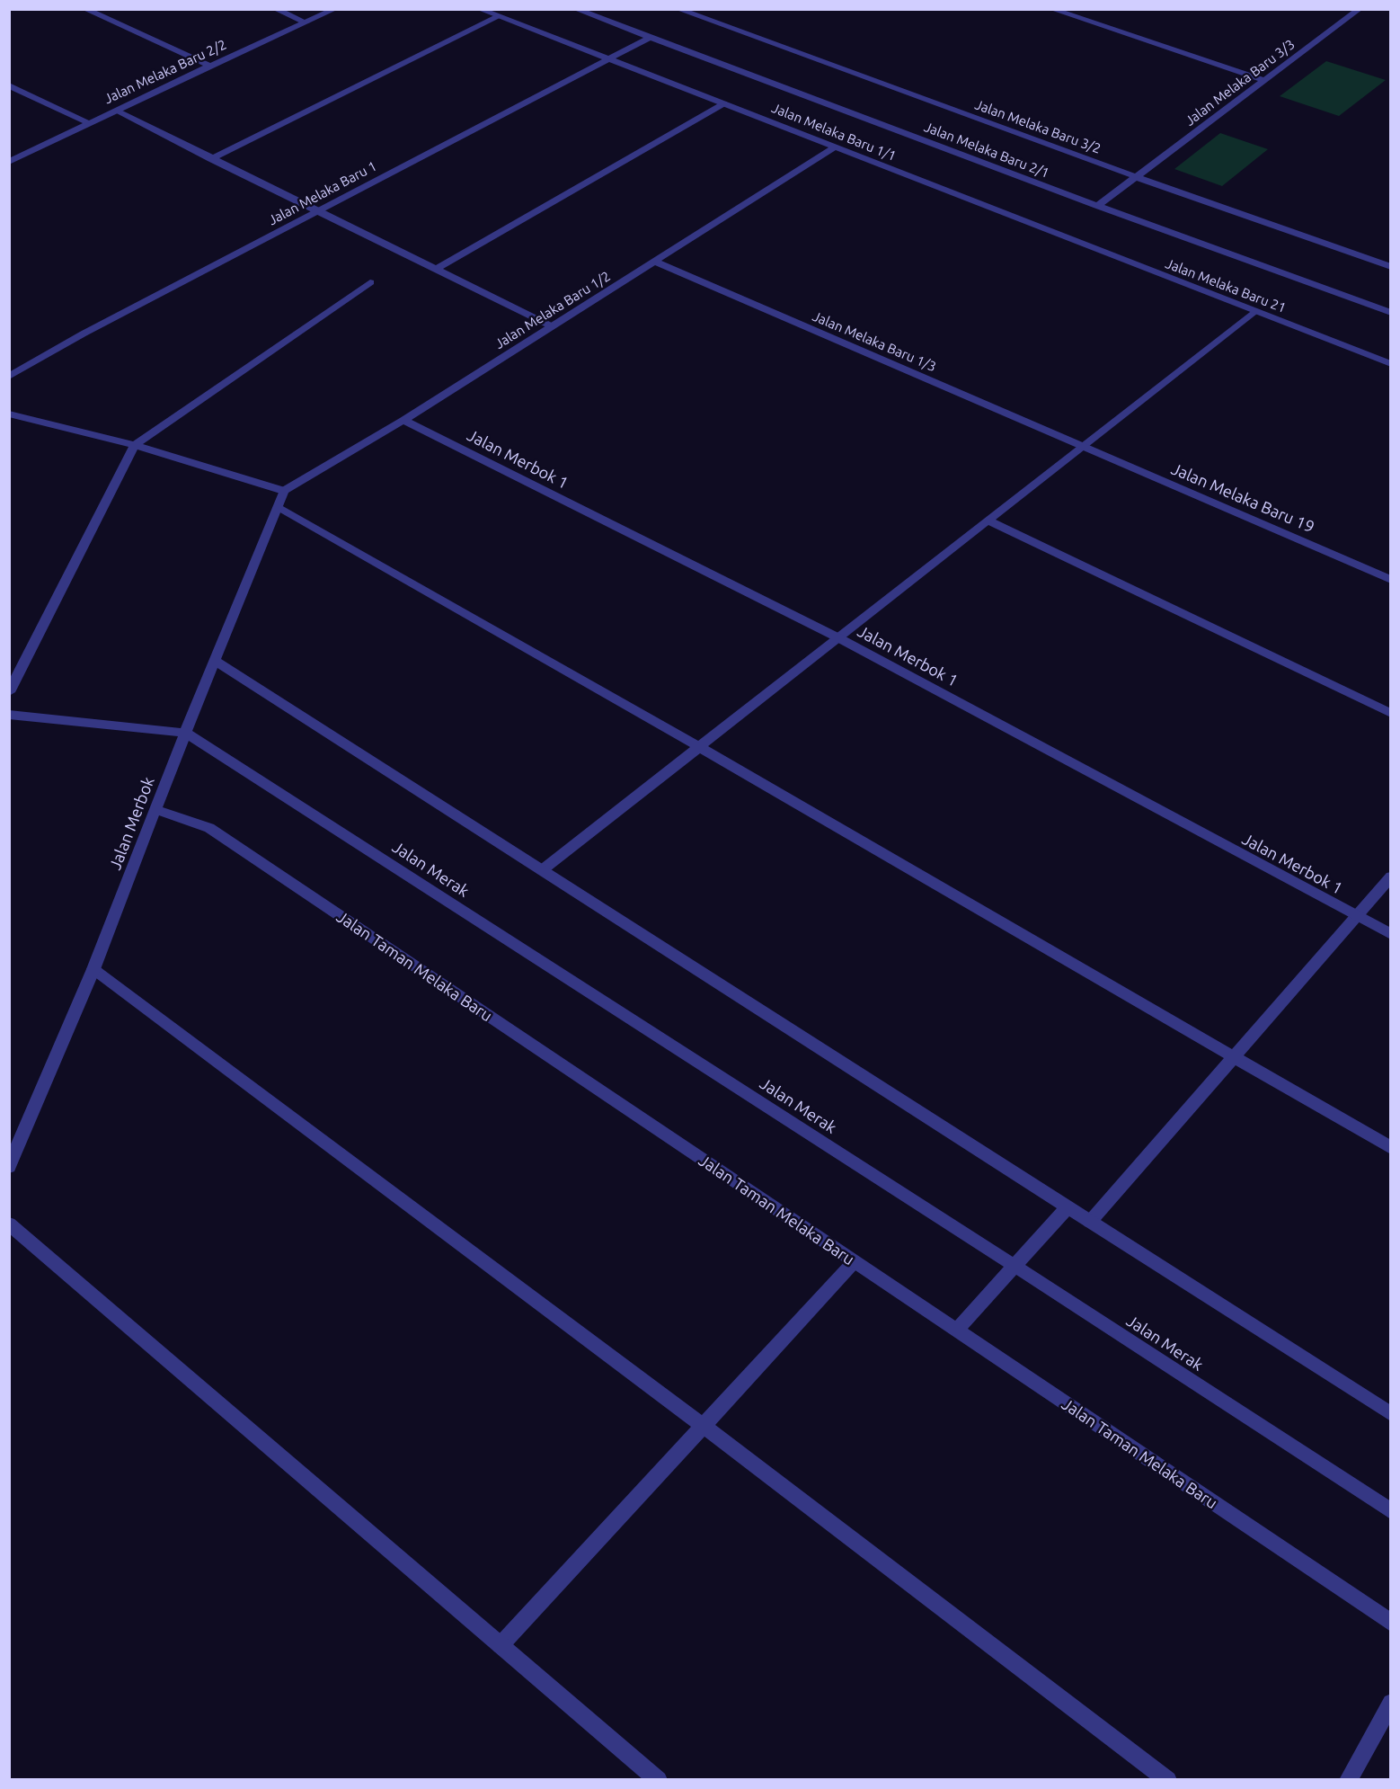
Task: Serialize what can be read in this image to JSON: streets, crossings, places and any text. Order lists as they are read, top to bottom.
{
  "streets": {
    "street": [
      "Jalan Melaka Baru 2/2",
      "Jalan Melaka Baru 3/3",
      "Jalan Melaka Baru 3/2",
      "Jalan Melaka Baru 1/1",
      "Jalan Melaka Baru 2/1",
      "Jalan Melaka Baru 1",
      "Jalan Melaka Baru 21",
      "Jalan Melaka Baru 1/2",
      "Jalan Melaka Baru 1/3",
      "Jalan Merbok 1",
      "Jalan Melaka Baru 19",
      "Jalan Merbok",
      "Jalan Merak",
      "Jalan Taman Melaka Baru"
    ]
  },
  "crossings": [
    ["Jalan Melaka Baru 3/3", "Jalan Melaka Baru 3/2"],
    ["Jalan Melaka Baru 3/3", "Jalan Melaka Baru 2/1"],
    ["Jalan Melaka Baru 1/1", "Jalan Melaka Baru 1"],
    ["Jalan Melaka Baru 1/1", "Jalan Melaka Baru 21"],
    ["Jalan Melaka Baru 1/1", "Jalan Melaka Baru 1/2"],
    ["Jalan Melaka Baru 2/1", "Jalan Melaka Baru 1"],
    ["Jalan Melaka Baru 1/2", "Jalan Melaka Baru 1/3"],
    ["Jalan Melaka Baru 1/2", "Jalan Merbok 1"],
    ["Jalan Melaka Baru 1/2", "Jalan Merbok"],
    ["Jalan Melaka Baru 1/3", "Jalan Melaka Baru 19"],
    ["Jalan Merbok", "Jalan Merak"],
    ["Jalan Merbok", "Jalan Taman Melaka Baru"]
  ]
}
